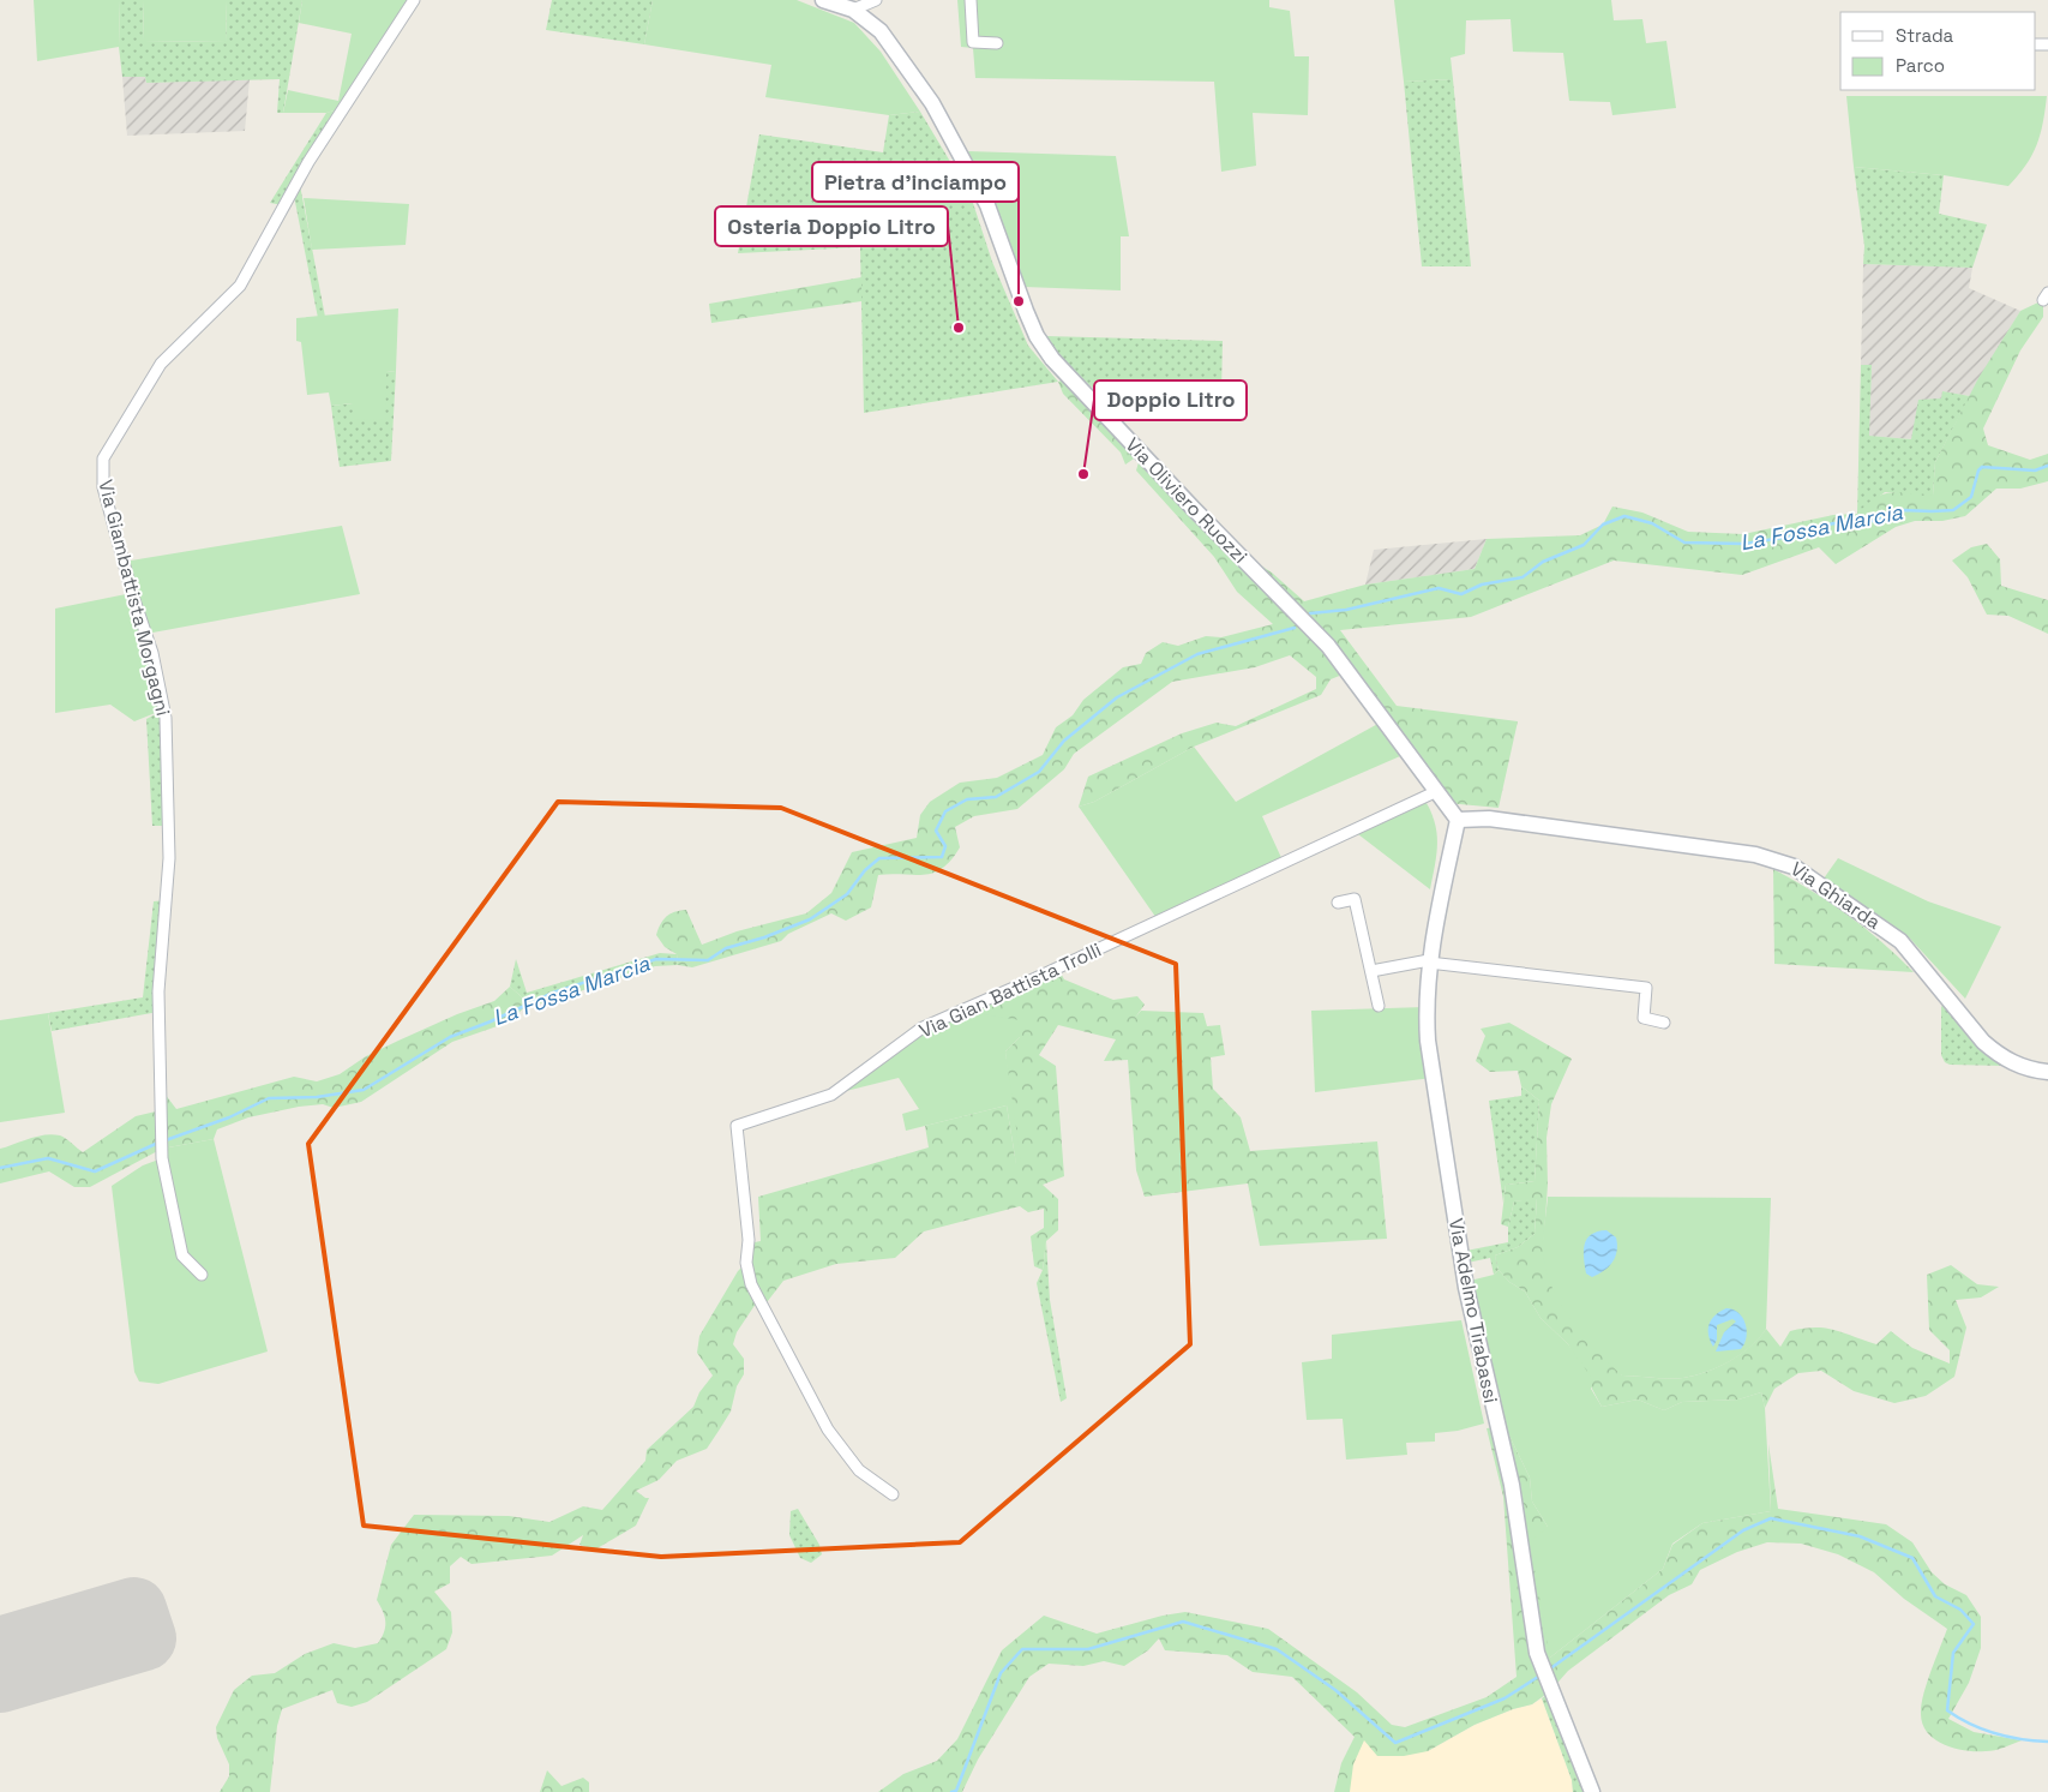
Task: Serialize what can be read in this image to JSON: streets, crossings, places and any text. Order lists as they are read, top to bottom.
{
  "streets": {
    "street": [
      "Via Oliviero Ruozzi",
      "Via Giambattista Morgagni",
      "Via Ghiarda",
      "Via Gian Battista Trolli",
      "Via Adelmo Tirabassi"
    ]
  },
  "crossings": [
    ["Via Oliviero Ruozzi", "Via Ghiarda"],
    ["Via Oliviero Ruozzi", "Via Gian Battista Trolli"],
    ["Via Oliviero Ruozzi", "Via Adelmo Tirabassi"],
    ["Via Ghiarda", "Via Adelmo Tirabassi"]
  ],
  "water": ["La Fossa Marcia"],
  "places": ["Pietra d'inciampo", "Osteria Doppio Litro", "Doppio Litro"],
  "legend": ["Strada", "Parco"]
}
